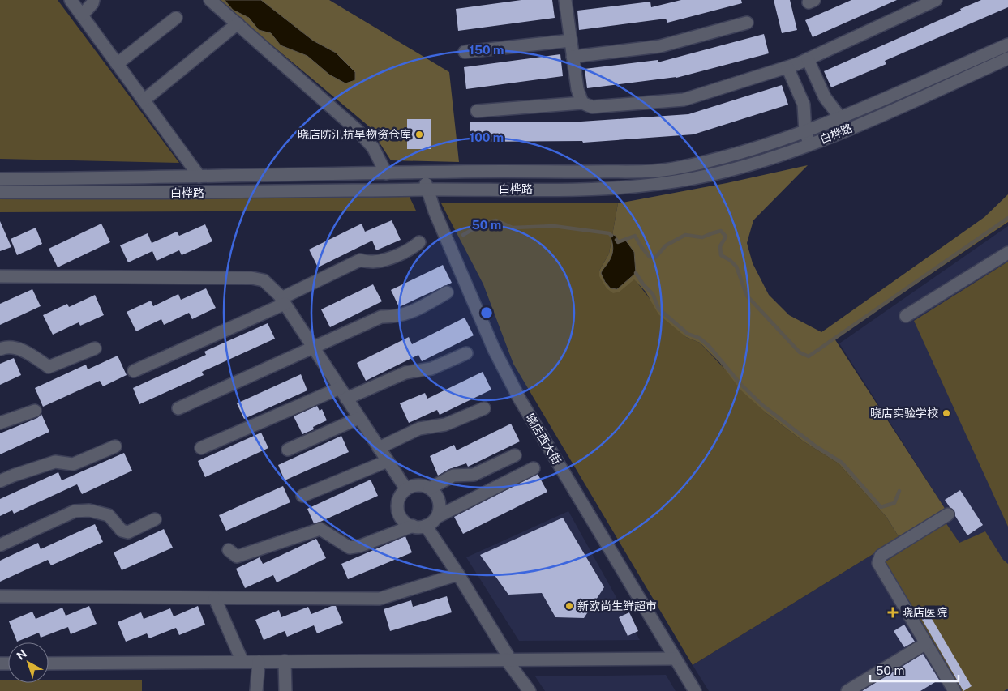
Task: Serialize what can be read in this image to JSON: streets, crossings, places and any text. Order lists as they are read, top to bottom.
{
  "streets": {
    "street": ["白桦路", "晓店西大街"]
  },
  "crossings": [
    ["白桦路", "晓店西大街"]
  ],
  "places": {
    "other": ["晓店防汛抗旱物资仓库", "晓店实验学校", "新欧尚生鲜超市"],
    "health": ["晓店医院"]
  },
  "scale_bar": "50 m",
  "north": "top left",
  "rings": ["150 m", "100 m", "50 m"]
}
